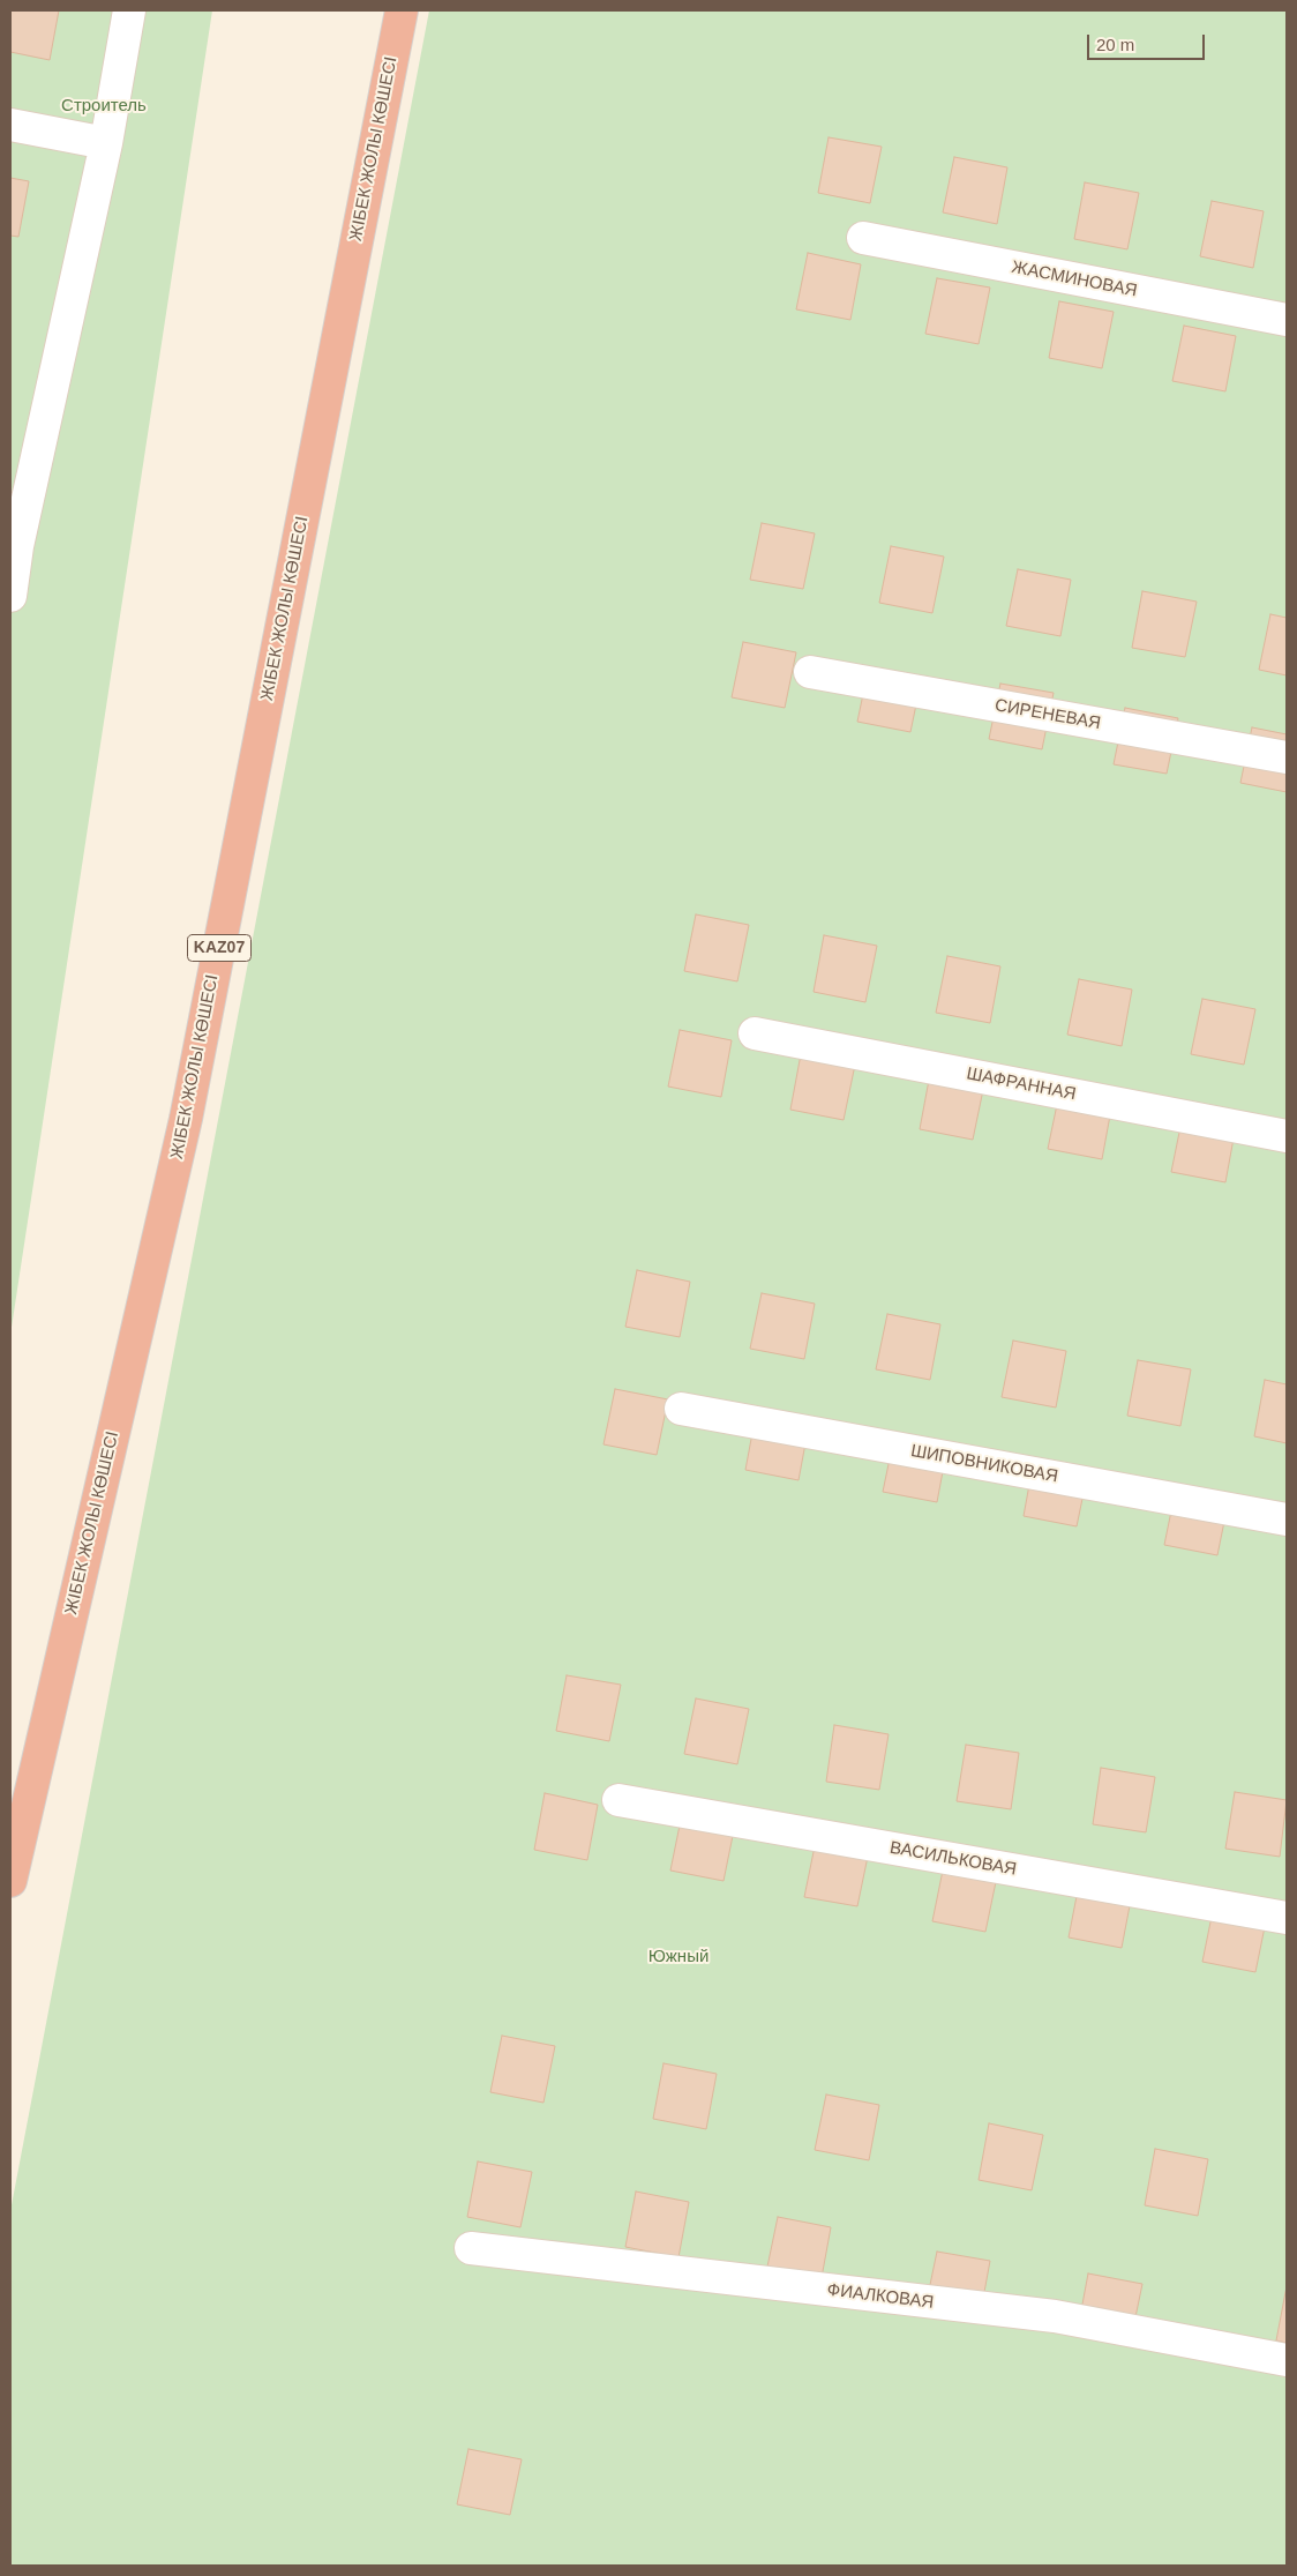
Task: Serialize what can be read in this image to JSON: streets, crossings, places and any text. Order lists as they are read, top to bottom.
{
  "streets": {
    "highway": ["ЖІБЕК ЖОЛЫ КӨШЕСІ", "KAZ07"],
    "street": [
      "ЖАСМИНОВАЯ",
      "СИРЕНЕВАЯ",
      "ШАФРАННАЯ",
      "ШИПОВНИКОВАЯ",
      "ВАСИЛЬКОВАЯ",
      "ФИАЛКОВАЯ"
    ]
  },
  "parks": ["Строитель", "Южный"],
  "scale_bar": "20 m"
}
